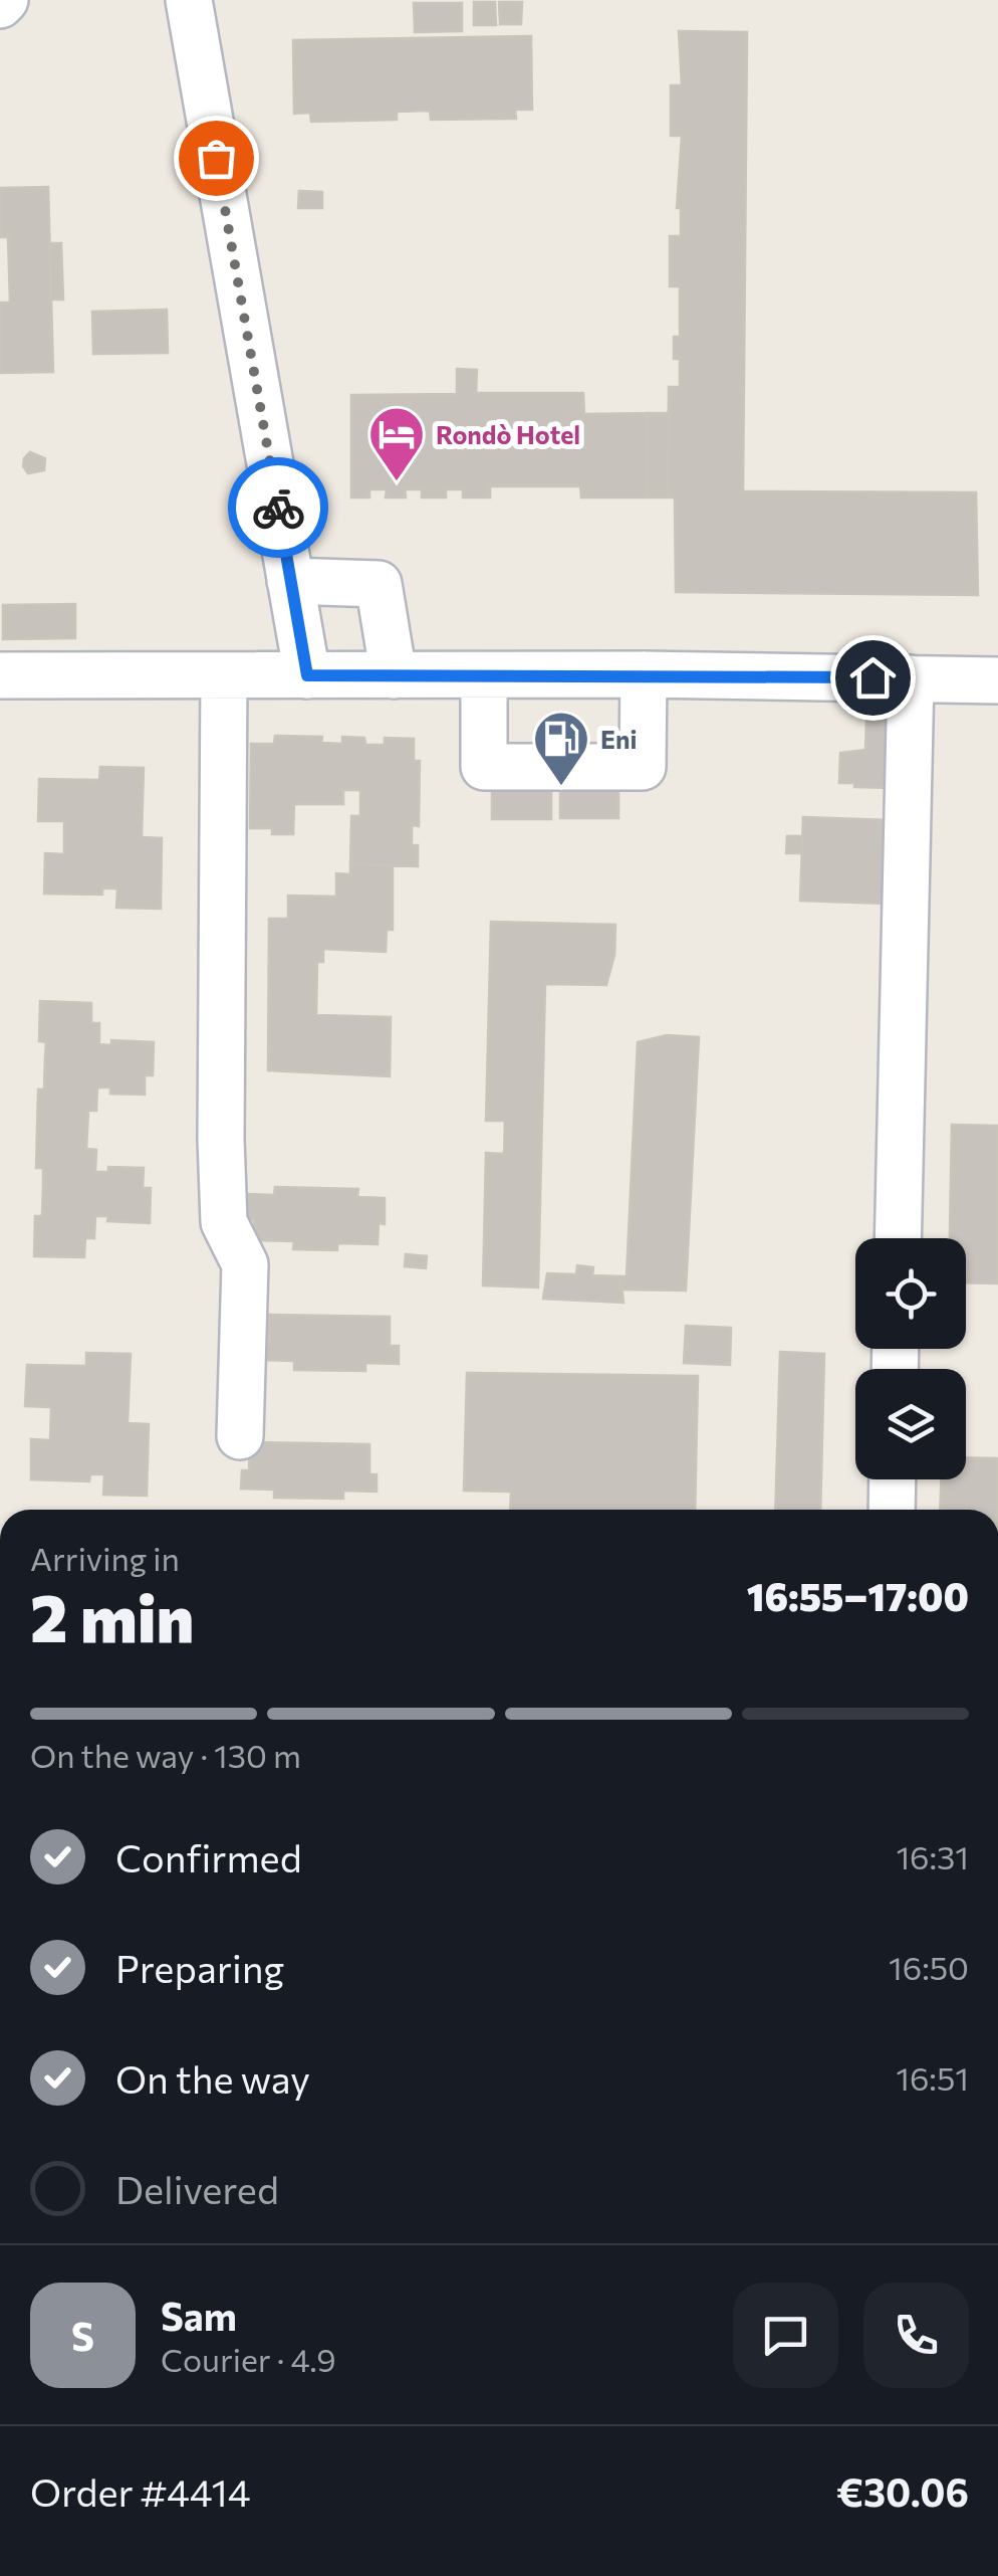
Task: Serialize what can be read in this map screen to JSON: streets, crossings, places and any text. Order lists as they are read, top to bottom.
{
  "places": {
    "hotel": ["Rondò Hotel"],
    "fuel station": ["Eni"]
  },
  "page": {
    "heading": ["2 min", "Arriving in", "16:55–17:00"],
    "panel": [
      "Sam",
      "Courier · 4.9",
      "Order #4414",
      "€30.06"
    ],
    "bar": "On the way · 130 m",
    "list": [
      ["Confirmed", "16:31"],
      ["Preparing", "16:50"],
      ["On the way", "16:51"],
      "Delivered"
    ],
    "round": "S"
  }
}
